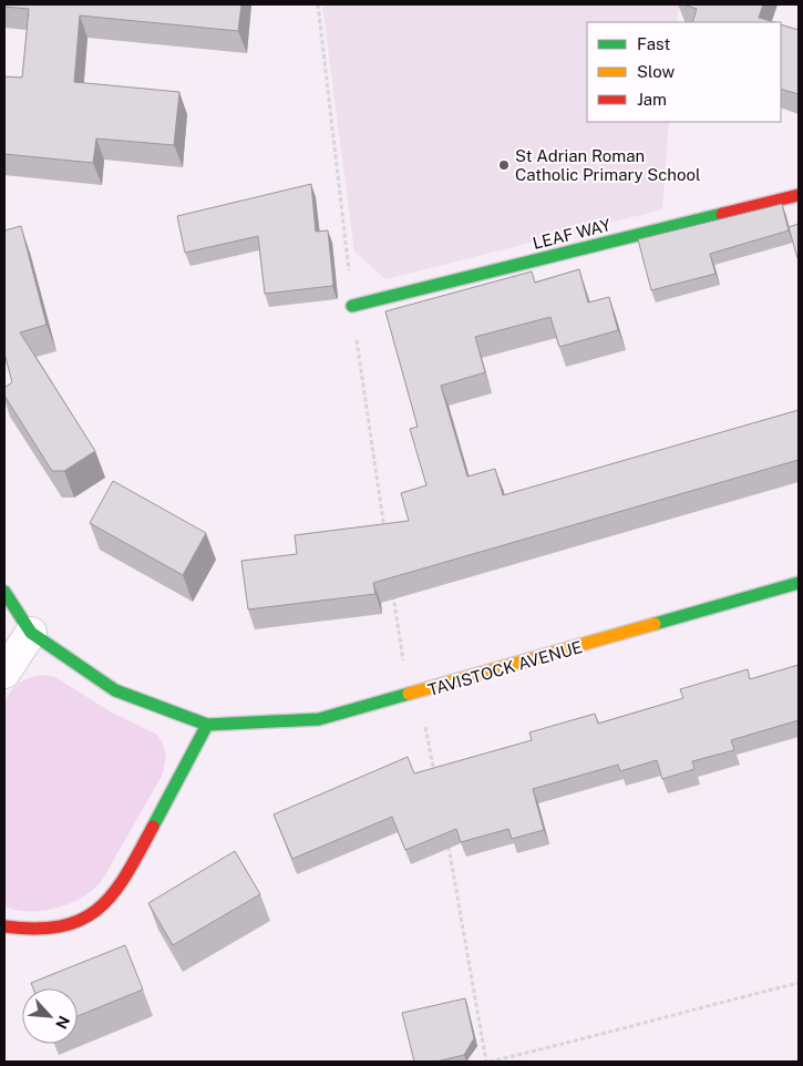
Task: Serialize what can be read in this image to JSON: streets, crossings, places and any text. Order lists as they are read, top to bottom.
{
  "streets": {
    "street": ["LEAF WAY", "TAVISTOCK AVENUE"]
  },
  "places": ["St Adrian Roman Catholic Primary School"],
  "legend": ["Fast", "Slow", "Jam"],
  "north": "bottom right"
}
